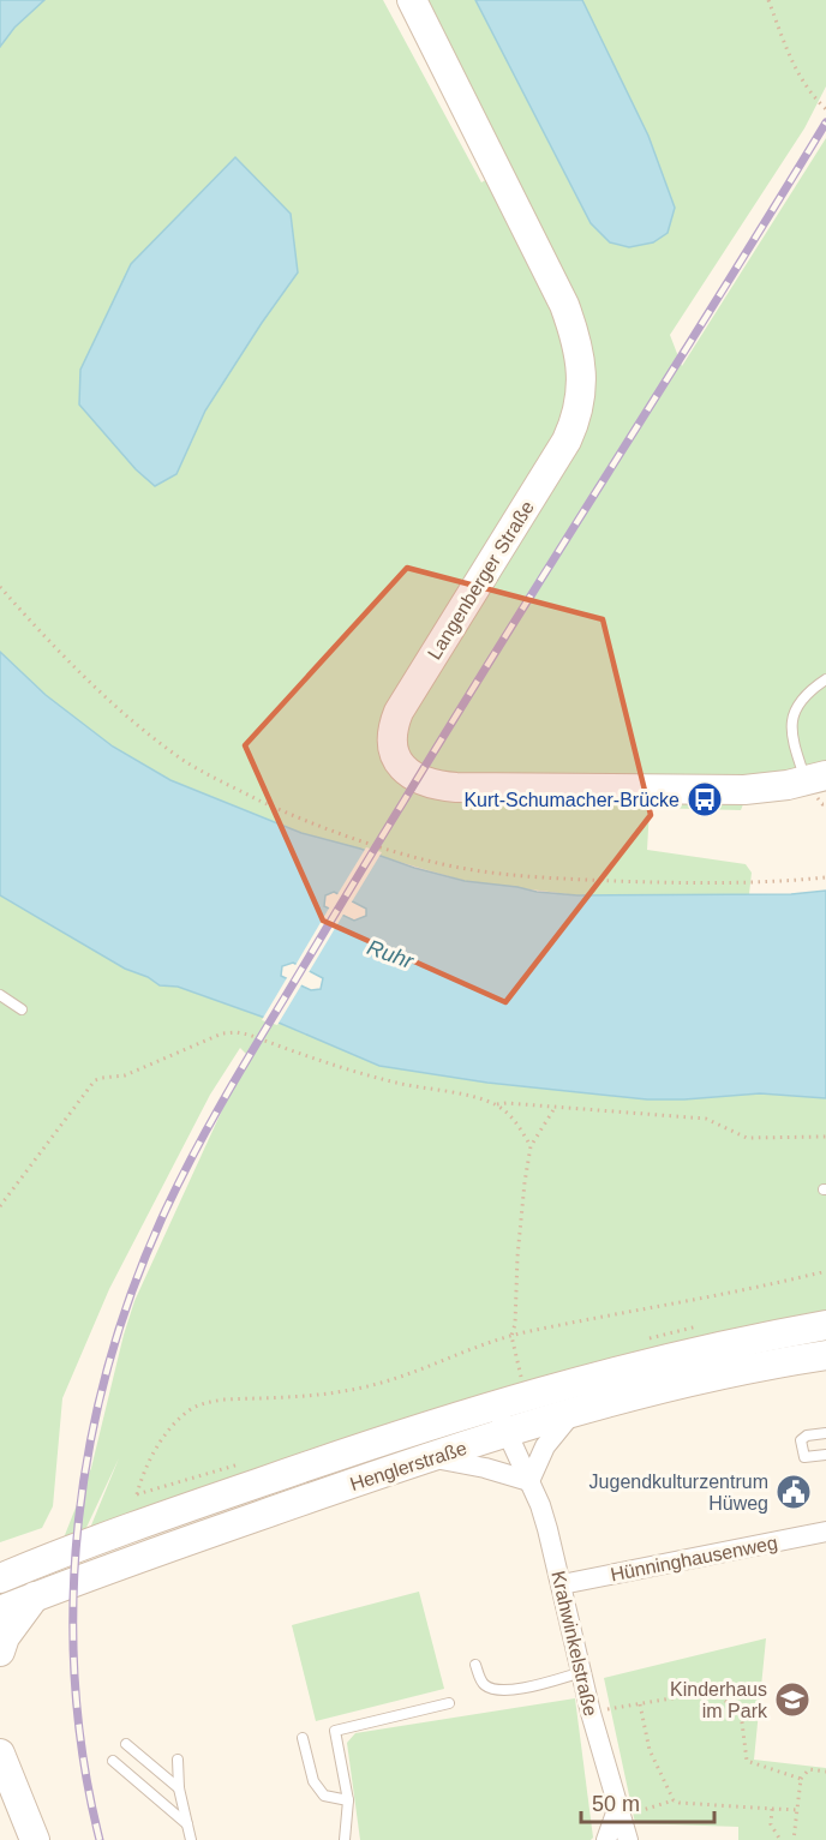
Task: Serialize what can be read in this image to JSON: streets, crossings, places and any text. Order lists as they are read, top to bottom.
{
  "streets": {
    "main road": ["Langenberger Straße", "Henglerstraße"],
    "street": ["Hünninghausenweg", "Krahwinkelstraße"]
  },
  "crossings": [
    ["Henglerstraße", "Krahwinkelstraße"],
    ["Hünninghausenweg", "Krahwinkelstraße"]
  ],
  "water": ["Ruhr"],
  "places": {
    "bus stop": ["Kurt-Schumacher-Brücke"],
    "public building": ["Jugendkulturzentrum Hüweg"],
    "school or university": ["Kinderhaus im Park"]
  },
  "scale_bar": "50 m"
}
